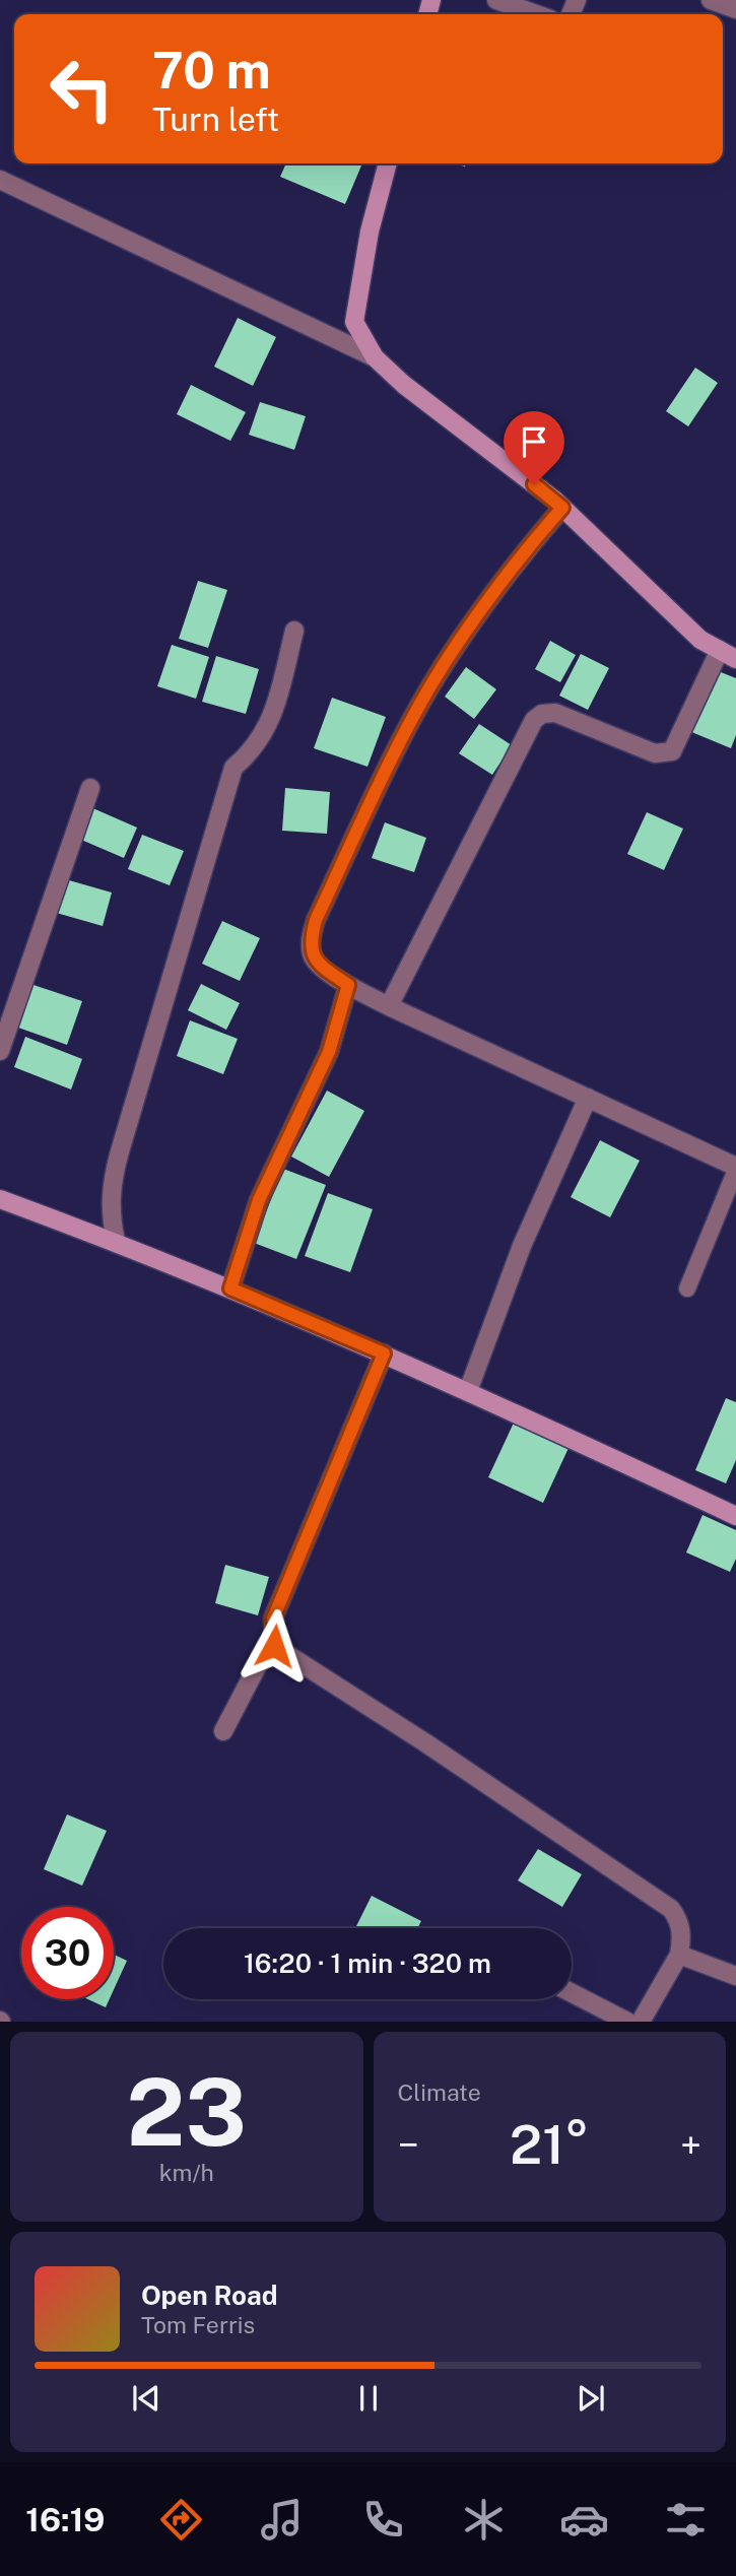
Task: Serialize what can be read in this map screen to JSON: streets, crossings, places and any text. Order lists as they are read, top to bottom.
{
  "page": {
    "turn": ["70 m", "Turn left"],
    "limit": "30",
    "trip": "16:20 · 1 min · 320 m",
    "tile": [
      ["23", "km/h"],
      "Climate"
    ],
    "heat": ["−", "21°", "+"],
    "song": ["Open Road", "Tom Ferris"],
    "tabs": "16:19"
  }
}
